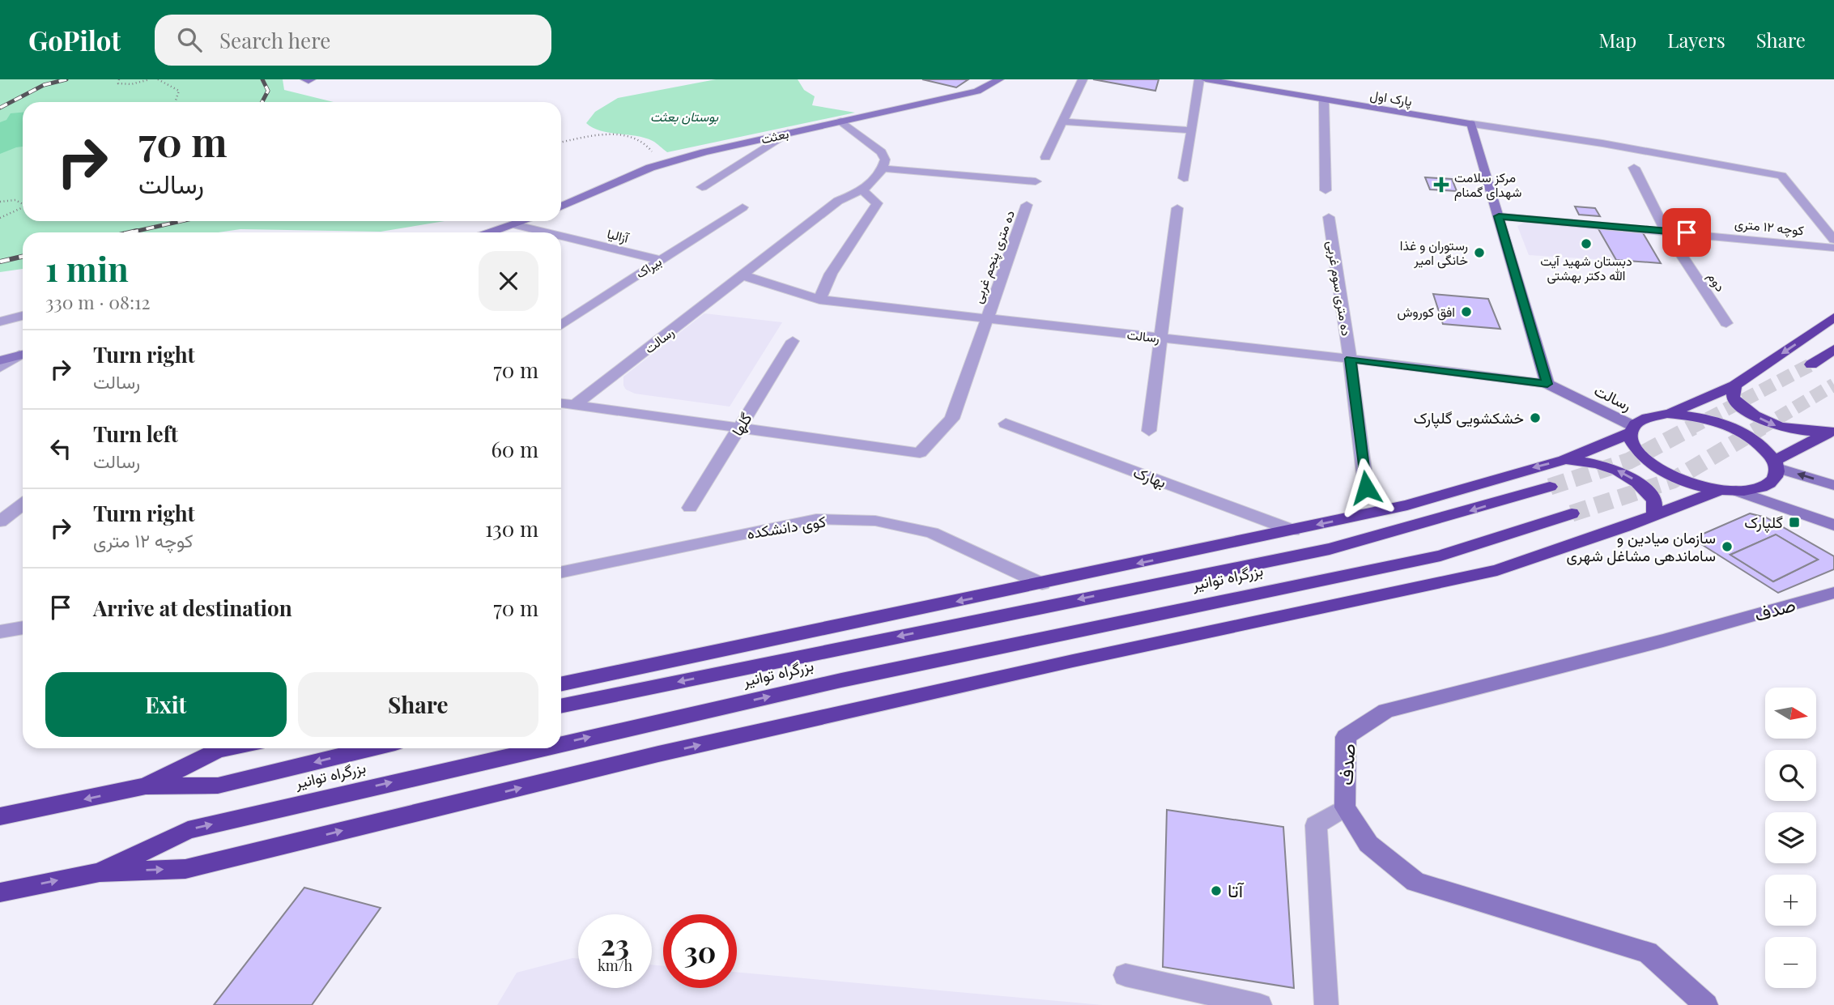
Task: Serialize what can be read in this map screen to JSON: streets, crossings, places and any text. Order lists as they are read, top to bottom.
{
  "streets": {
    "highway": ["بزرگراه توانیر"],
    "main road": [
      "پارک اول",
      "بعثت",
      "رسالت",
      "صدف"
    ],
    "street": [
      "کوچه ۱۲ متری",
      "آزالیا",
      "ده متری پنجم غربی",
      "بیراک",
      "دوم",
      "ده متری سوم غربی",
      "گلها",
      "بهارک",
      "کوی دانشکده"
    ]
  },
  "crossings": [
    ["کوچه ۱۲ متری", "دوم"],
    ["آزالیا", "بیراک"],
    ["ده متری پنجم غربی", "رسالت"],
    ["ده متری پنجم غربی", "گلها"],
    ["ده متری سوم غربی", "رسالت"]
  ],
  "parks": ["بوستان بعثت"],
  "places": {
    "health": ["مرکز سلامت شهدای گمنام"],
    "other": [
      "دبستان شهید آیت الله دکتر بهشتی",
      "رستوران و غذا خانگی امیر",
      "افق کوروش",
      "خشکشویی گلپارک",
      "سازمان میادین و ساماندهی مشاغل شهری",
      "آتا"
    ],
    "transit": ["گلپارک"]
  },
  "north": "right",
  "page": {
    "header": "GoPilot",
    "search": "Search here",
    "nav": ["Map", "Layers", "Share"],
    "turn": ["70 m", "رسالت"],
    "heading": ["1 min", "330 m · 08:12"],
    "list": [
      {
        "name": "Turn right",
        "note": "رسالت",
        "value": "70 m"
      },
      {
        "name": "Turn left",
        "note": "رسالت",
        "value": "60 m"
      },
      {
        "name": "Turn right",
        "note": "کوچه ۱۲ متری",
        "value": "130 m"
      },
      {
        "name": "Arrive at destination",
        "value": "70 m"
      }
    ],
    "buttons": ["Exit", "Share"],
    "map_buttons": ["+", "−"],
    "speed": "23 km/h",
    "limit": "30"
  }
}
